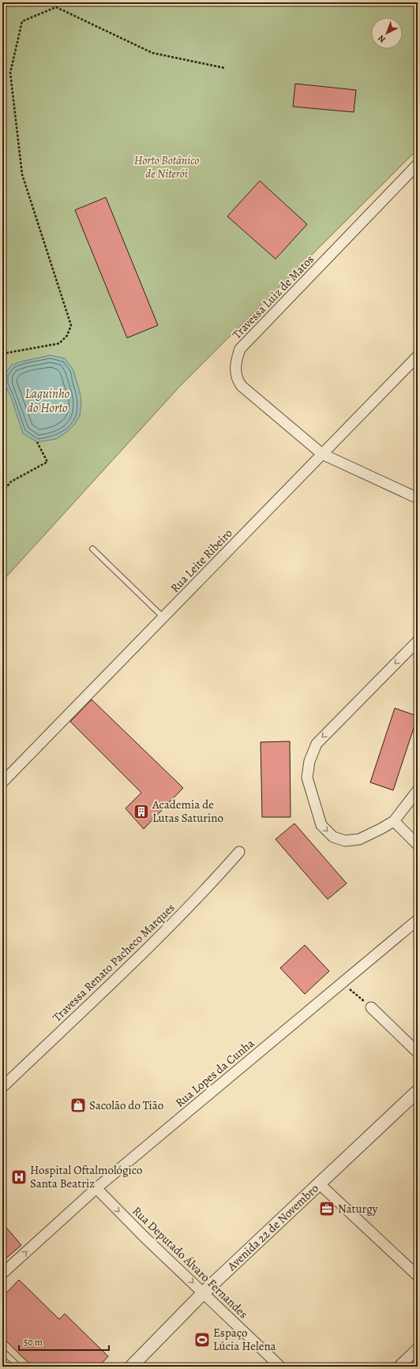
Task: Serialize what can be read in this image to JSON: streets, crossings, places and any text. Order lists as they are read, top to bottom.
{
  "streets": {
    "street": [
      "Travessa Luiz de Matos",
      "Rua Leite Ribeiro",
      "Travessa Renato Pacheco Marques",
      "Rua Lopes da Cunha",
      "Avenida 22 de Novembro",
      "Rua Deputado Álvaro Fernandes"
    ]
  },
  "crossings": [
    ["Travessa Luiz de Matos", "Rua Leite Ribeiro"],
    ["Rua Lopes da Cunha", "Rua Deputado Álvaro Fernandes"],
    ["Avenida 22 de Novembro", "Rua Deputado Álvaro Fernandes"]
  ],
  "one_way": ["Rua Deputado Álvaro Fernandes"],
  "water": ["Laguinho do Horto"],
  "parks": ["Horto Botânico de Niterói"],
  "places": {
    "building": ["Academia de Lutas Saturino"],
    "shop": ["Sacolão do Tião"],
    "hospital": ["Hospital Oftalmológico Santa Beatriz"],
    "office": ["Naturgy"],
    "sports": ["Espaço Lúcia Helena"]
  },
  "scale_bar": "50 m",
  "north": "bottom left"
}
